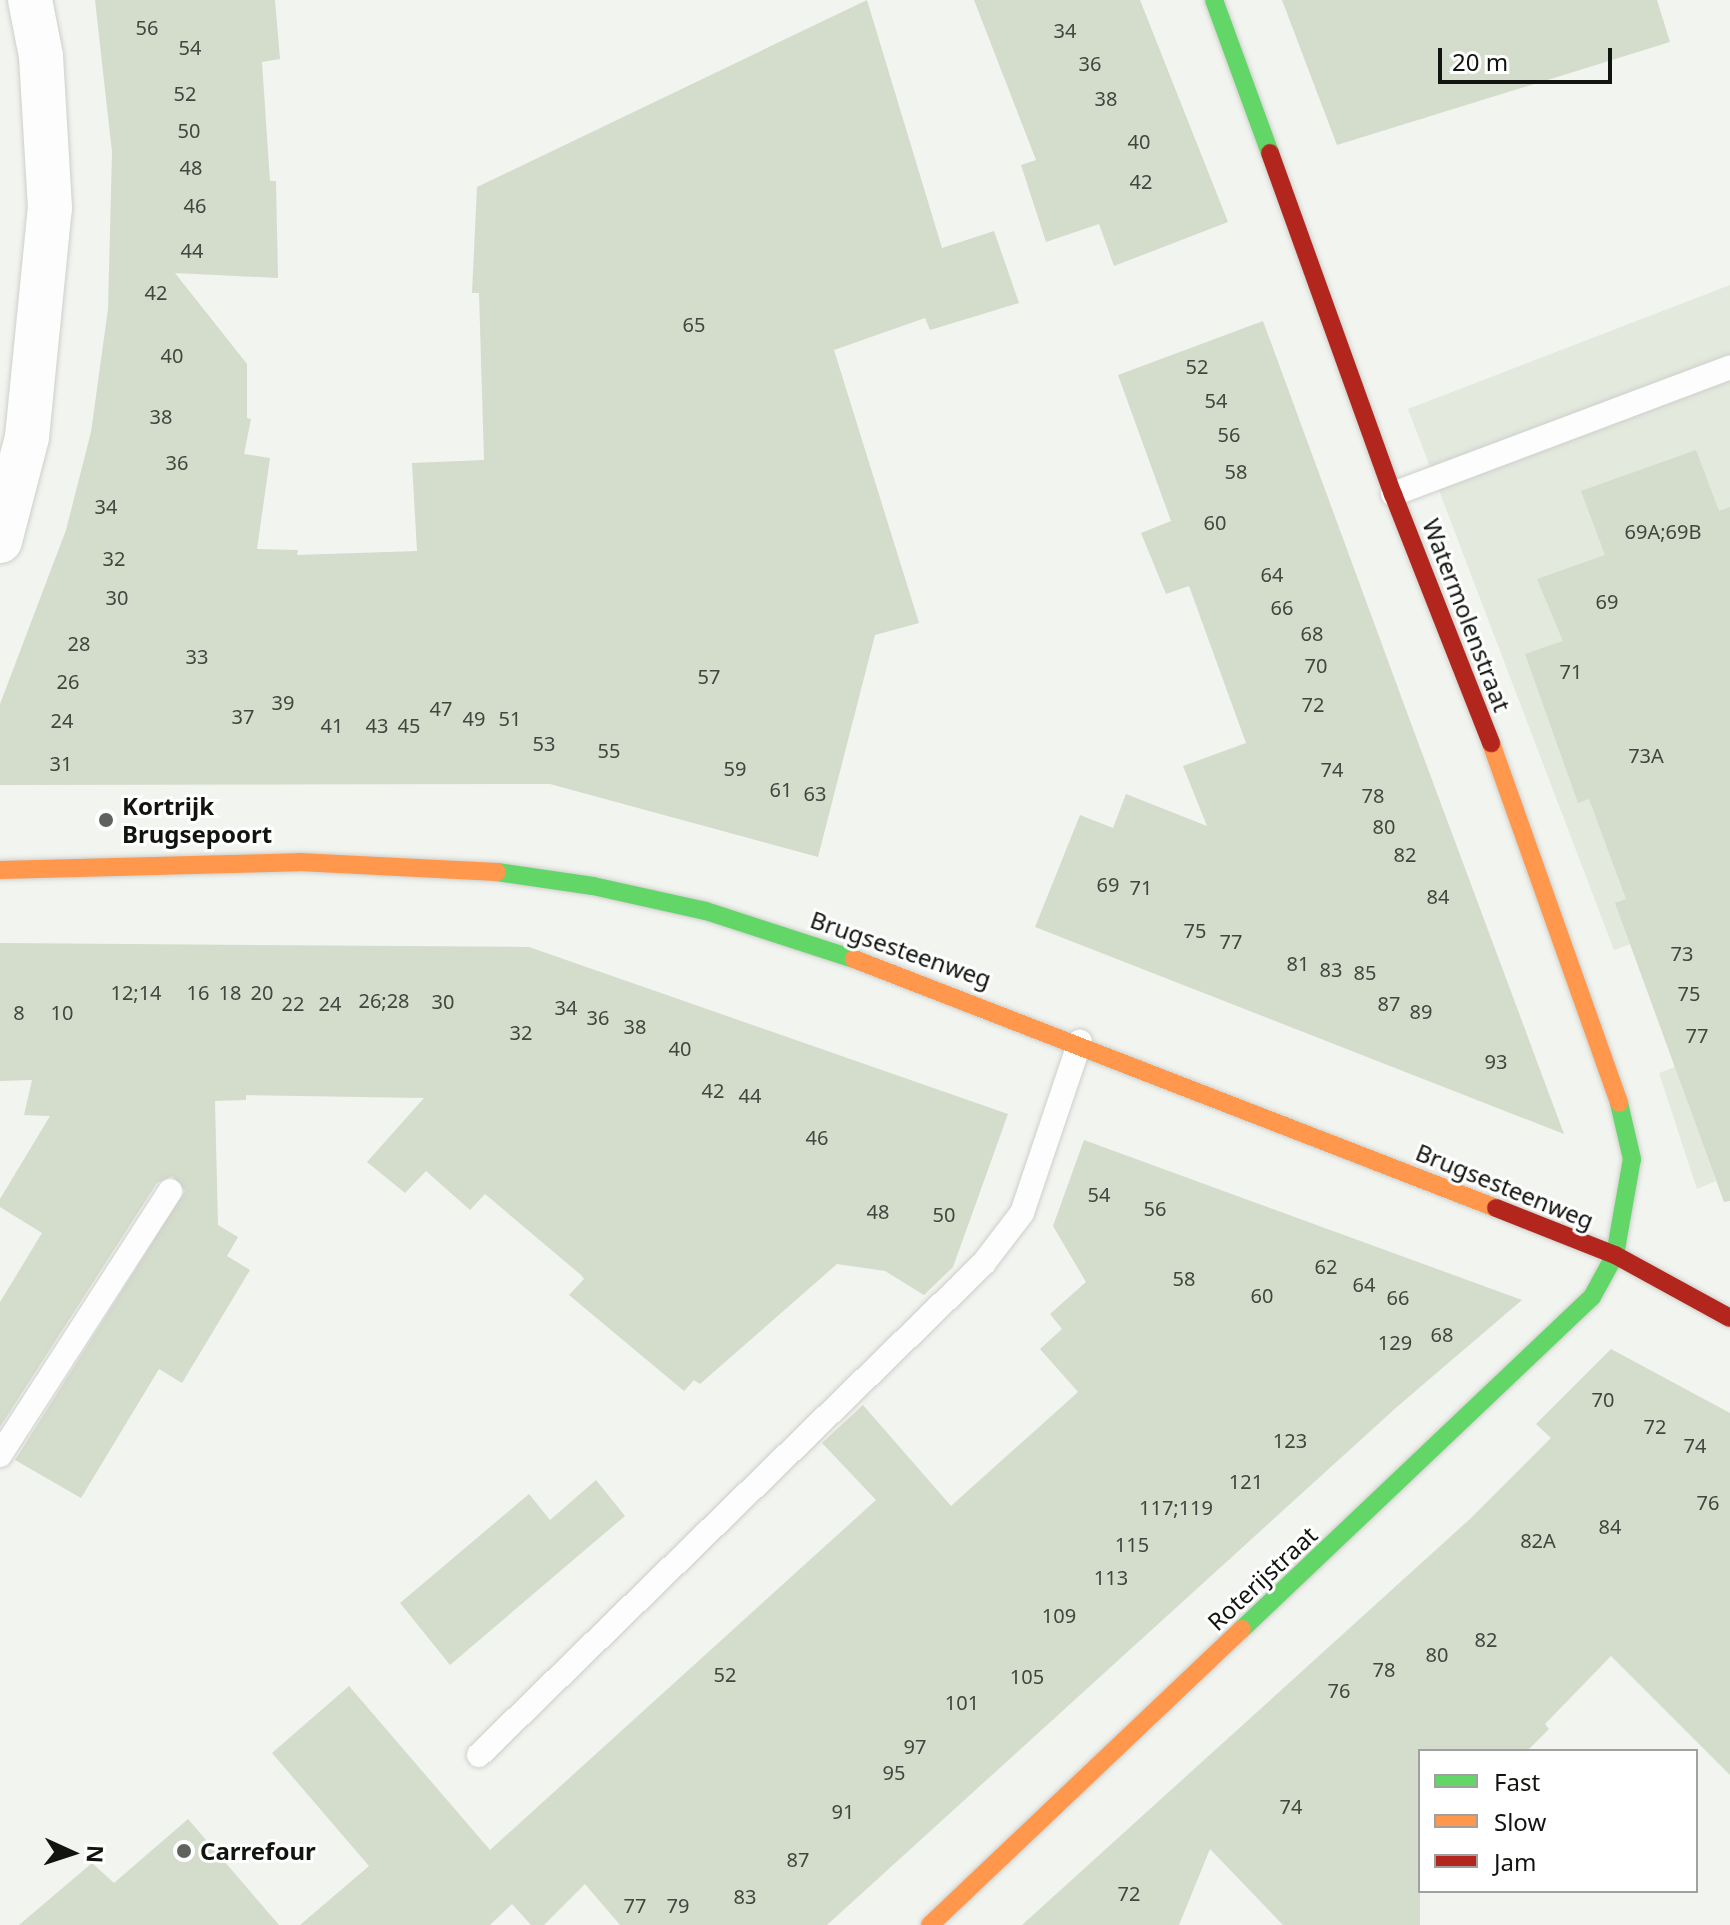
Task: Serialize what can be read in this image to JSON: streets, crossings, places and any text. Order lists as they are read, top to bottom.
{
  "streets": {
    "street": ["Watermolenstraat", "Brugsesteenweg", "Roterijstraat"]
  },
  "crossings": [
    ["Watermolenstraat", "Brugsesteenweg"],
    ["Watermolenstraat", "Roterijstraat"],
    ["Brugsesteenweg", "Roterijstraat"]
  ],
  "places": ["Kortrijk Brugsepoort", "Carrefour"],
  "house_numbers": [
    "56",
    "34",
    "54",
    "36",
    "52",
    "38",
    "50",
    "40",
    "48",
    "42",
    "46",
    "44",
    "42",
    "65",
    "40",
    "52",
    "54",
    "38",
    "56",
    "36",
    "58",
    "34",
    "60",
    "69A;69B",
    "32",
    "64",
    "30",
    "69",
    "66",
    "68",
    "28",
    "33",
    "70",
    "71",
    "57",
    "26",
    "39",
    "72",
    "47",
    "37",
    "49",
    "51",
    "24",
    "41",
    "43",
    "45",
    "53",
    "55",
    "73A",
    "31",
    "59",
    "74",
    "61",
    "63",
    "78",
    "80",
    "82",
    "69",
    "71",
    "84",
    "75",
    "77",
    "73",
    "81",
    "83",
    "85",
    "12;14",
    "16",
    "18",
    "20",
    "75",
    "26;28",
    "30",
    "22",
    "24",
    "87",
    "34",
    "89",
    "8",
    "10",
    "36",
    "38",
    "32",
    "77",
    "40",
    "93",
    "42",
    "44",
    "46",
    "54",
    "56",
    "48",
    "50",
    "62",
    "58",
    "64",
    "60",
    "66",
    "68",
    "129",
    "70",
    "72",
    "123",
    "74",
    "121",
    "76",
    "117;119",
    "84",
    "82A",
    "115",
    "113",
    "109",
    "82",
    "80",
    "78",
    "52",
    "105",
    "76",
    "101",
    "97",
    "95",
    "74",
    "91",
    "87",
    "72",
    "83",
    "77",
    "79"
  ],
  "legend": ["Fast", "Slow", "Jam"],
  "scale_bar": "20 m",
  "north": "right"
}
